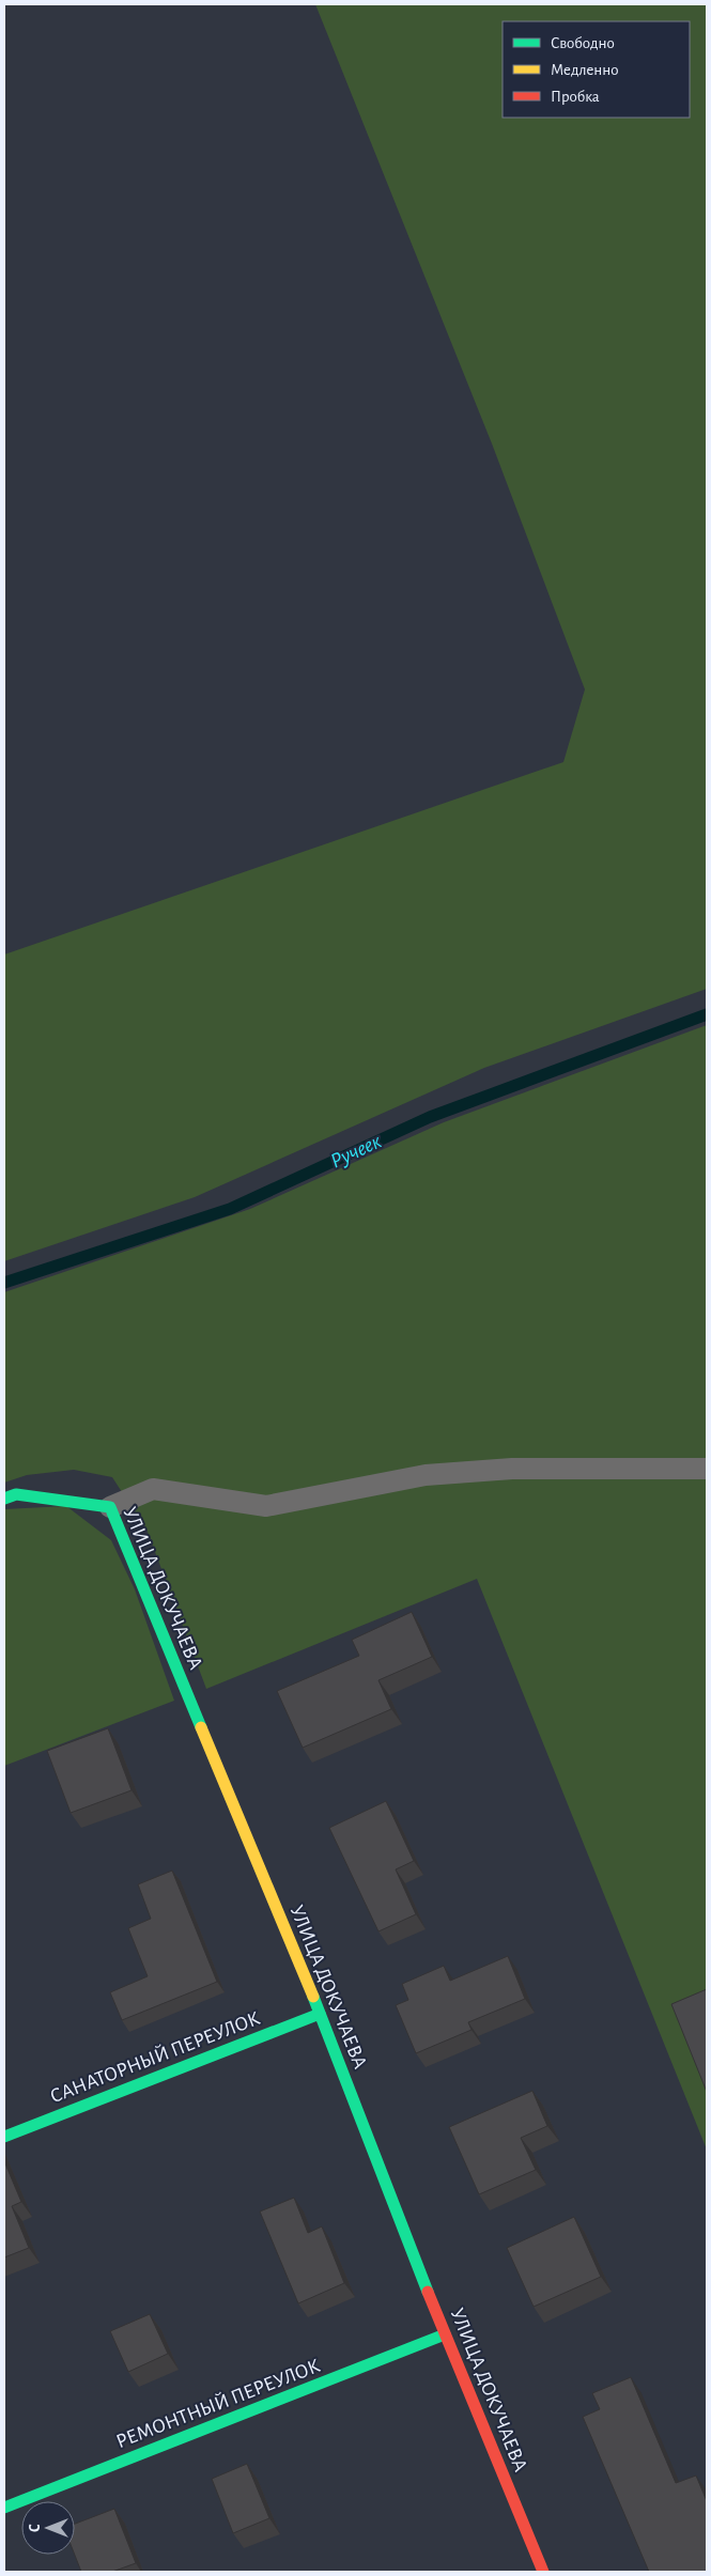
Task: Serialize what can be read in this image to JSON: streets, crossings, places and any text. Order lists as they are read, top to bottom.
{
  "streets": {
    "street": ["УЛИЦА ДОКУЧАЕВА", "САНАТОРНЫЙ ПЕРЕУЛОК", "РЕМОНТНЫЙ ПЕРЕУЛОК"]
  },
  "crossings": [
    ["УЛИЦА ДОКУЧАЕВА", "САНАТОРНЫЙ ПЕРЕУЛОК"],
    ["УЛИЦА ДОКУЧАЕВА", "РЕМОНТНЫЙ ПЕРЕУЛОК"]
  ],
  "water": ["Ручеек"],
  "legend": ["Свободно", "Медленно", "Пробка"],
  "north": "left"
}
